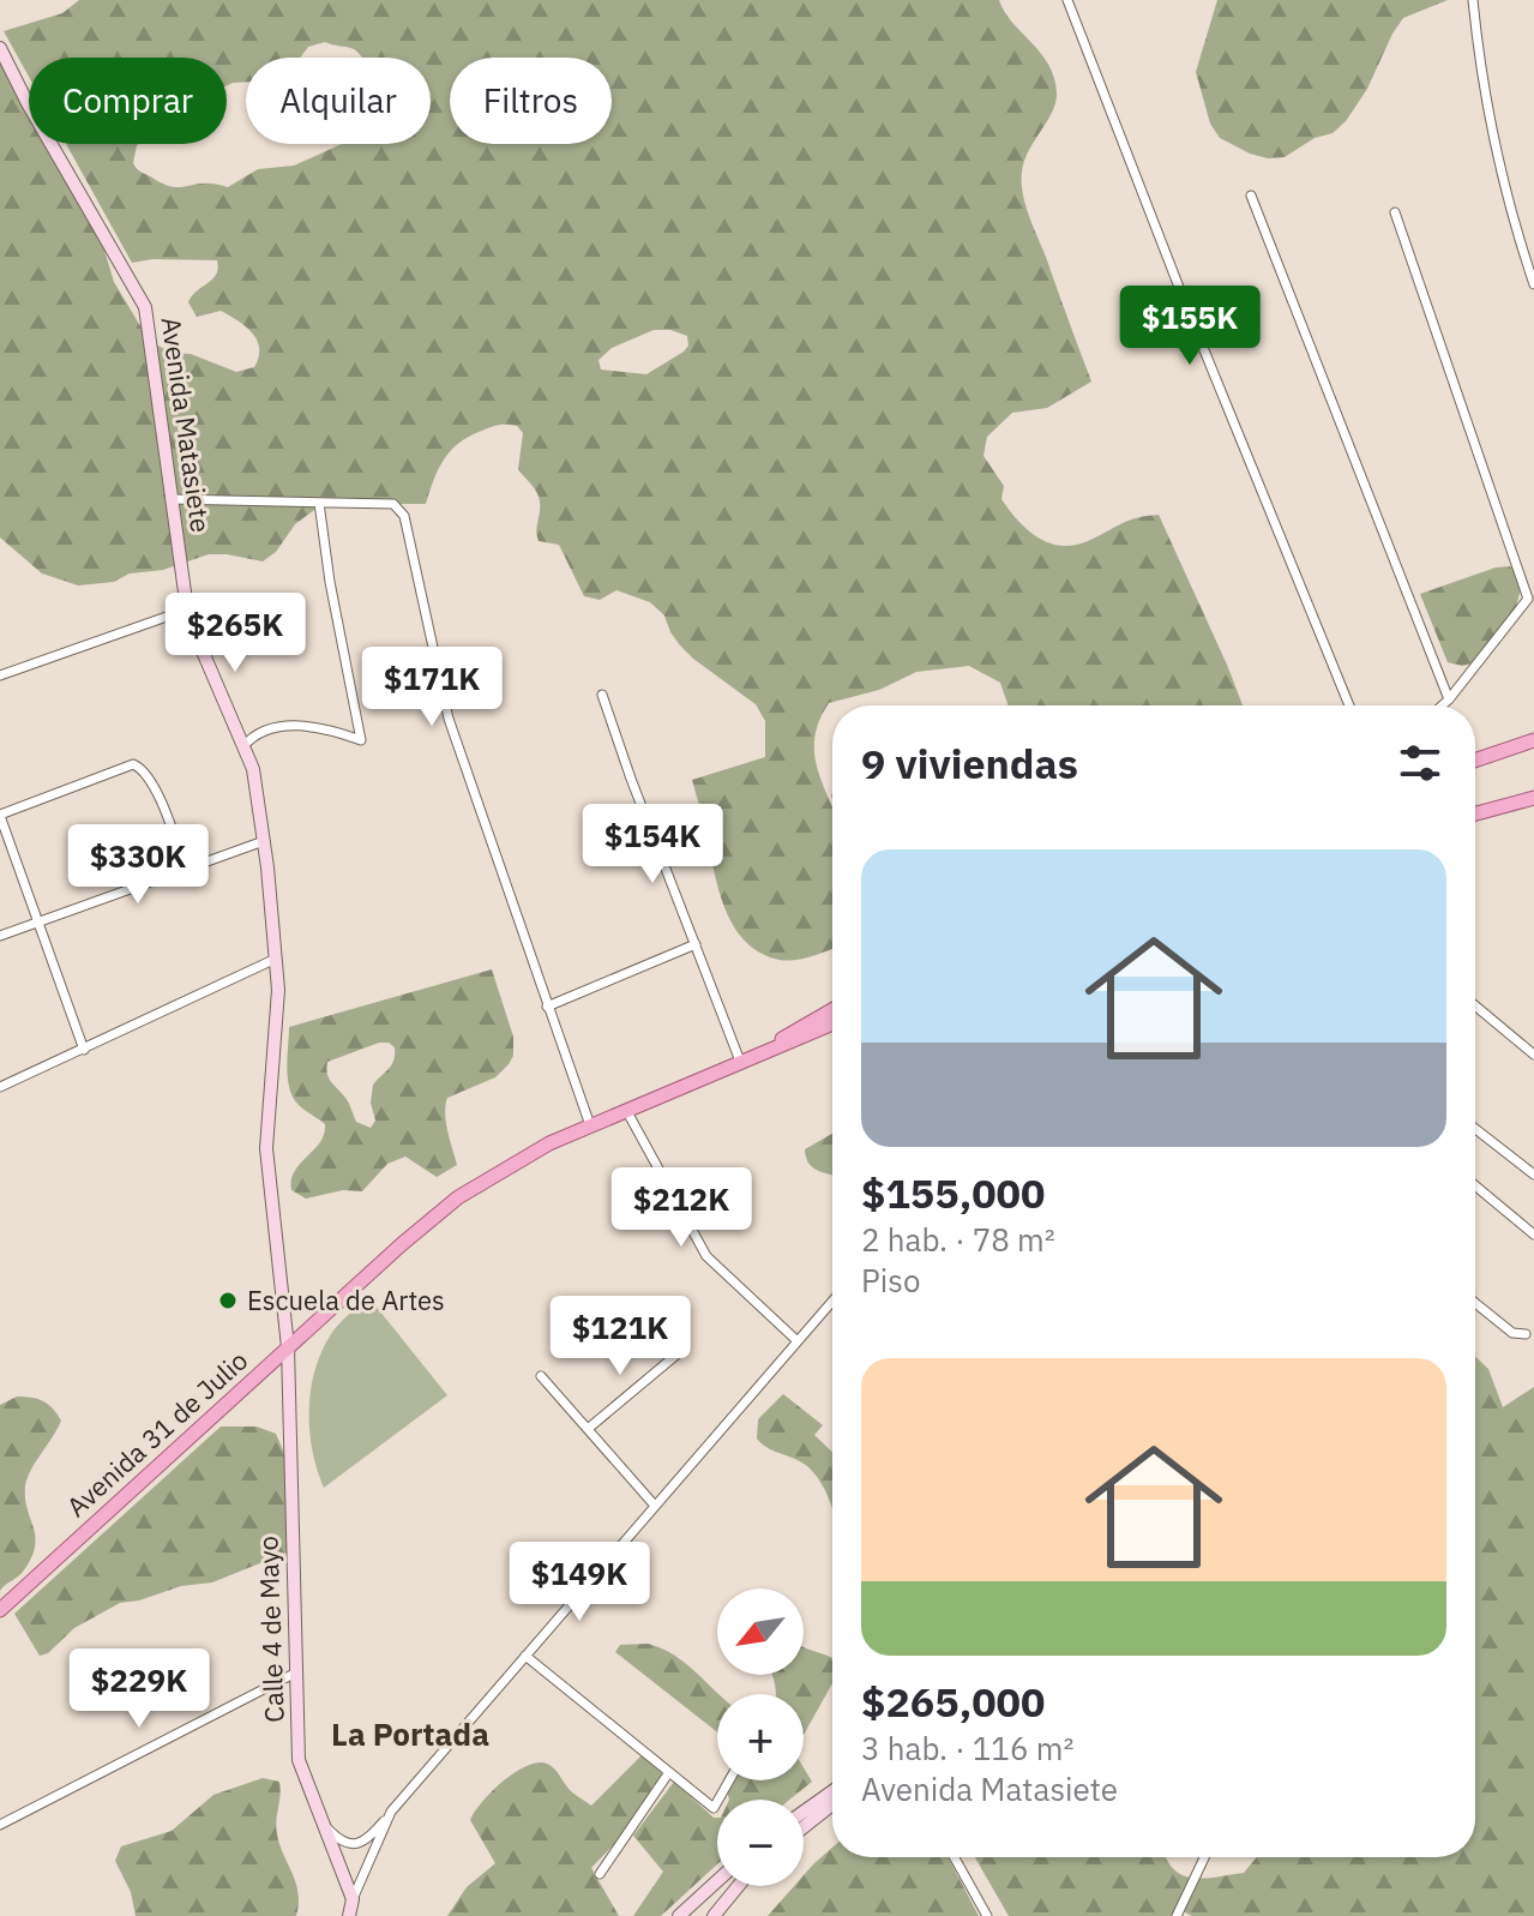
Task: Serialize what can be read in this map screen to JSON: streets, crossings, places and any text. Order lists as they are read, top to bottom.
{
  "streets": {
    "main road": ["Avenida 31 de Julio"],
    "street": ["Avenida Matasiete", "Calle 4 de Mayo"]
  },
  "crossings": [
    ["Avenida Matasiete", "Avenida 31 de Julio"],
    ["Avenida Matasiete", "Calle 4 de Mayo"],
    ["Avenida 31 de Julio", "Calle 4 de Mayo"]
  ],
  "districts": ["La Portada"],
  "places": ["Escuela de Artes"],
  "north": "bottom left",
  "page": {
    "chip": ["Comprar", "Alquilar", "Filtros"],
    "price": [
      "$155K",
      "$265K",
      "$171K",
      "$154K",
      "$330K",
      "$212K",
      "$121K",
      "$149K",
      "$229K"
    ],
    "heading": "9 viviendas",
    "list": [
      {
        "name": "$155,000",
        "note": "2 hab. · 78 m² · Piso"
      },
      {
        "name": "$265,000",
        "note": "3 hab. · 116 m² · Avenida Matasiete"
      }
    ],
    "map_buttons": ["+", "−"]
  }
}
